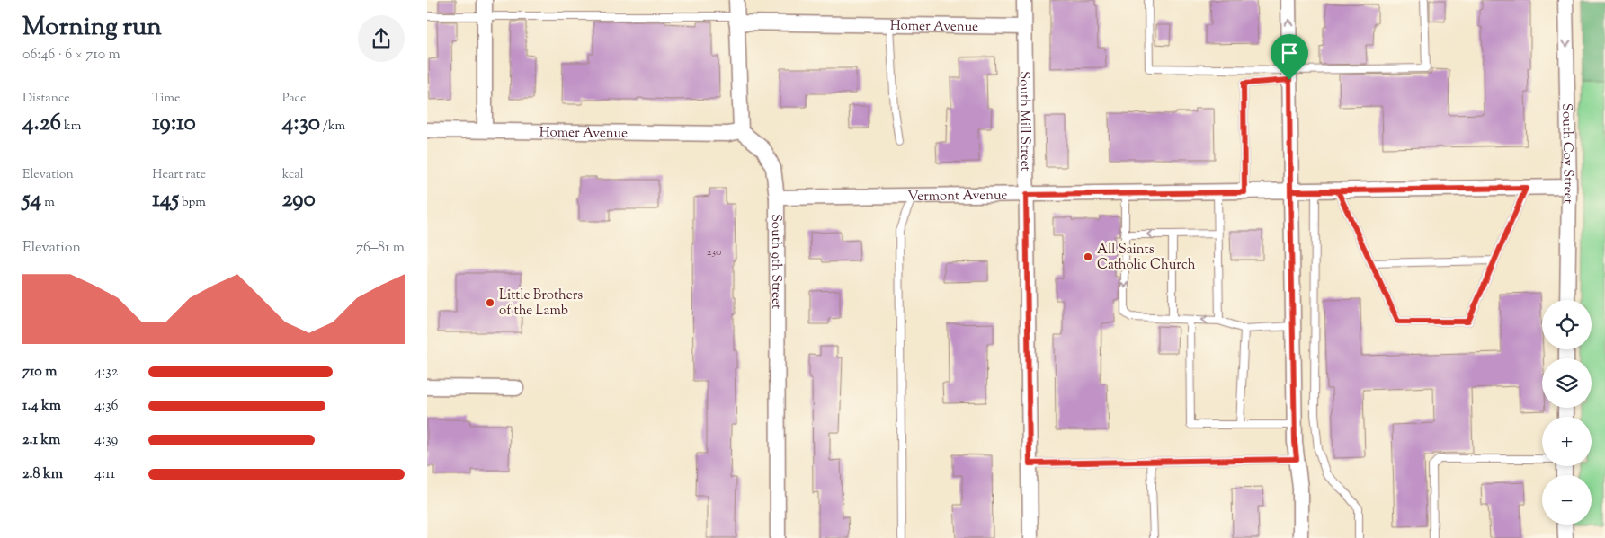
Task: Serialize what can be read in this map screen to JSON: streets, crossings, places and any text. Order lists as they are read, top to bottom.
{
  "streets": {
    "street": [
      "Homer Avenue",
      "South Mill Street",
      "South Coy Street",
      "Vermont Avenue",
      "South 9th Street"
    ]
  },
  "crossings": [
    ["Homer Avenue", "South Mill Street"],
    ["Homer Avenue", "South 9th Street"],
    ["South Mill Street", "Vermont Avenue"],
    ["South Coy Street", "Vermont Avenue"],
    ["Vermont Avenue", "South 9th Street"]
  ],
  "one_way": ["South Coy Street"],
  "places": ["All Saints Catholic Church", "Little Brothers of the Lamb"],
  "house_numbers": ["230"],
  "page": {
    "heading": ["Morning run", "06:46 · 6 × 710 m"],
    "stats": [
      ["Distance", "4.26 km"],
      ["Time", "19:10"],
      ["Pace", "4:30 /km"],
      ["Elevation", "54 m"],
      ["Heart rate", "145 bpm"],
      ["kcal", "290"]
    ],
    "chart": ["Elevation", "76–81 m"],
    "map_buttons": ["+", "−"],
    "list": [
      {
        "name": "710 m",
        "note": "4:32"
      },
      {
        "name": "1.4 km",
        "note": "4:36"
      },
      {
        "name": "2.1 km",
        "note": "4:39"
      },
      {
        "name": "2.8 km",
        "note": "4:11"
      }
    ]
  }
}
